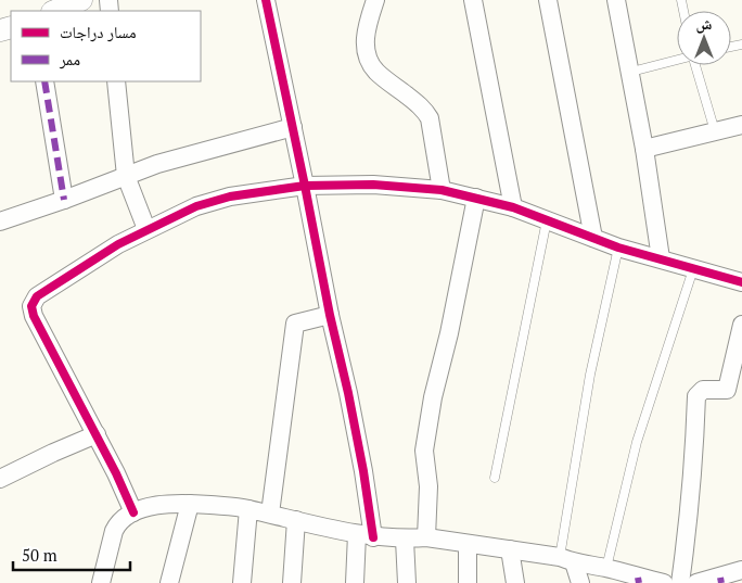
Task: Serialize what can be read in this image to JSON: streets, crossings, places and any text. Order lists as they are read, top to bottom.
{
  "legend": ["مسار دراجات", "ممر"],
  "scale_bar": "50 m",
  "north": "top"
}
